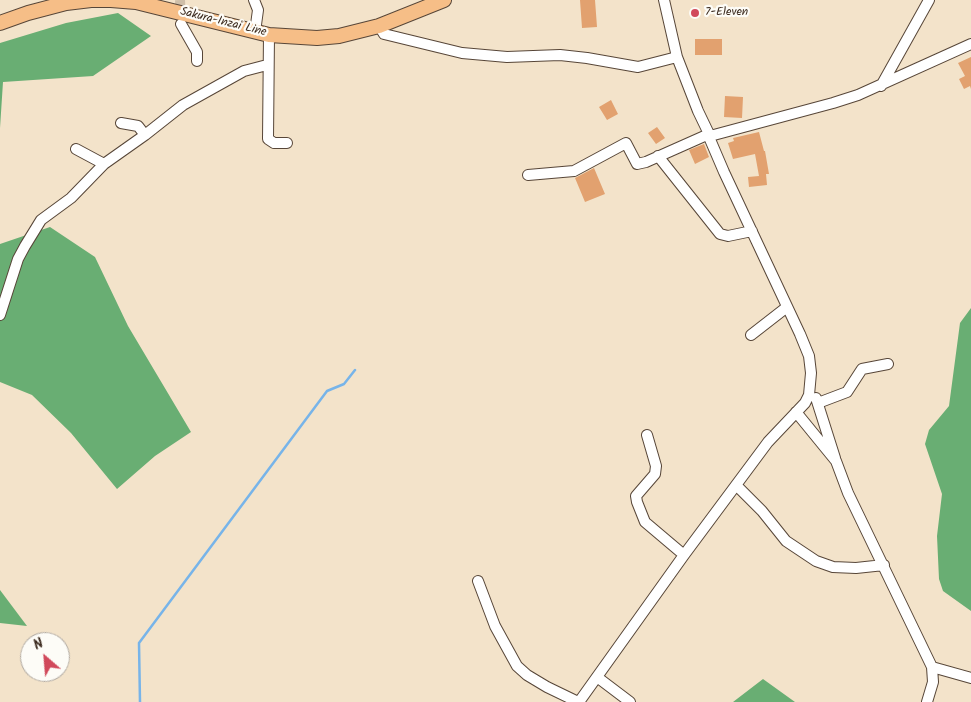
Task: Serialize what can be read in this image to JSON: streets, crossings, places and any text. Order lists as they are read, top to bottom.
{
  "streets": {
    "main road": ["Sakura-Inzai Line"]
  },
  "places": ["7-Eleven"],
  "north": "top left"
}
